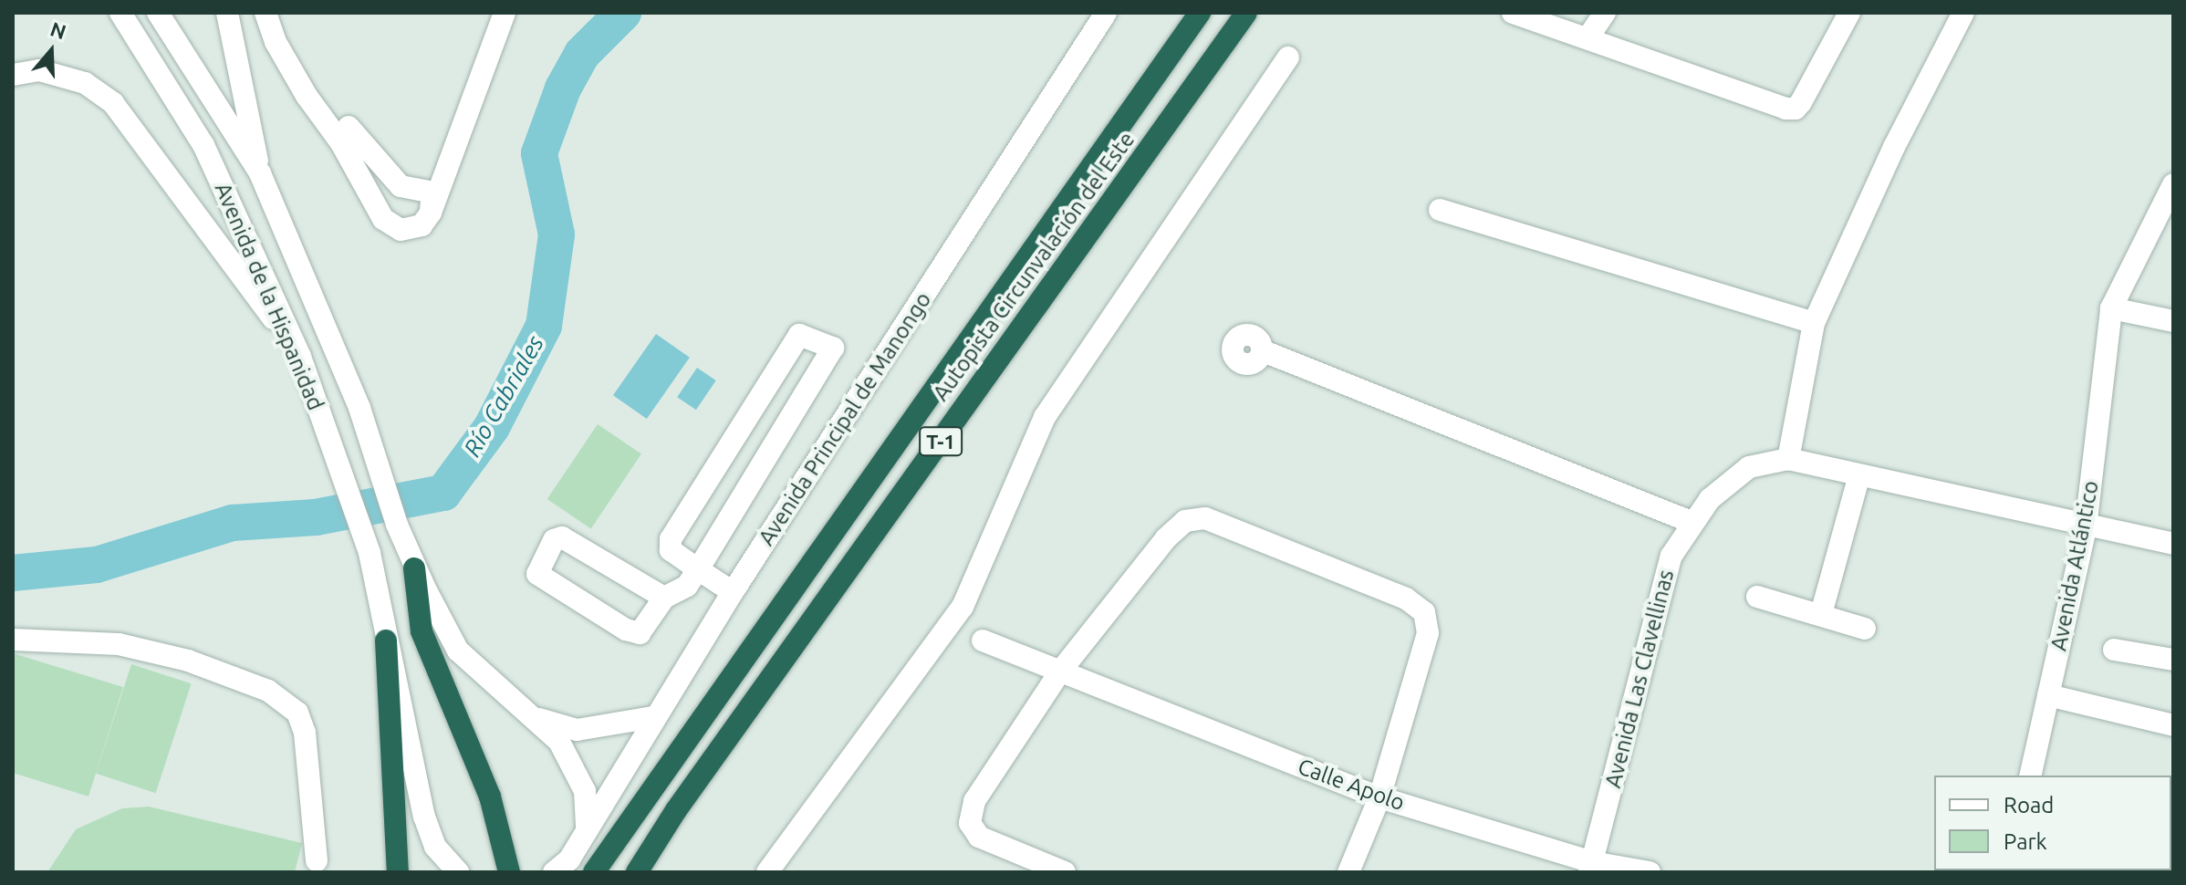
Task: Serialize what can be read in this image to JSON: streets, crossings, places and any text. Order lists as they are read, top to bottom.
{
  "streets": {
    "highway": ["Autopista Circunvalación del Este", "T-1"],
    "street": [
      "Avenida de la Hispanidad",
      "Avenida Principal de Manongo",
      "Avenida Atlántico",
      "Avenida Las Clavellinas",
      "Calle Apolo"
    ]
  },
  "crossings": [
    ["Avenida de la Hispanidad", "Avenida Principal de Manongo"],
    ["Avenida Las Clavellinas", "Calle Apolo"]
  ],
  "water": ["Río Cabriales"],
  "legend": ["Road", "Park"],
  "north": "top"
}
